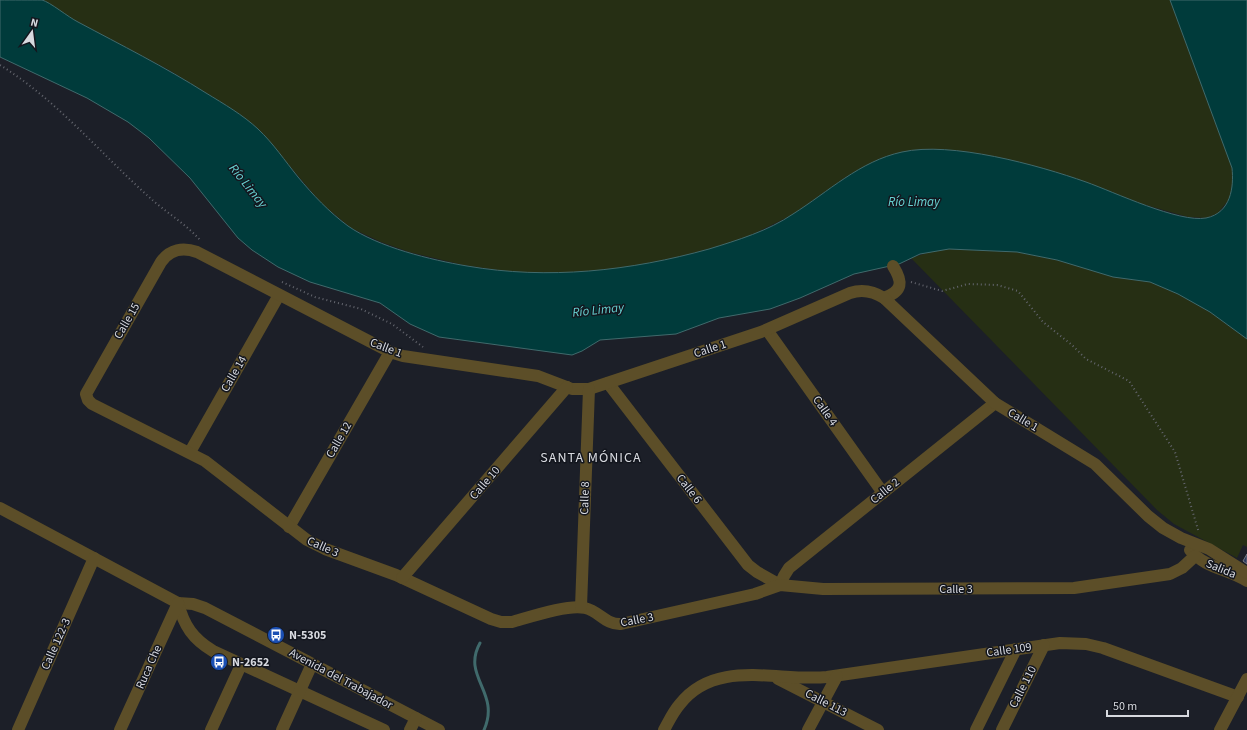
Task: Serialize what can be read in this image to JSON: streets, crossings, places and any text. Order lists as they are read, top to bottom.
{
  "streets": {
    "street": [
      "Calle 15",
      "Calle 1",
      "Calle 14",
      "Calle 4",
      "Calle 12",
      "Calle 10",
      "Calle 6",
      "Calle 2",
      "Calle 8",
      "Calle 3",
      "Salida",
      "Calle 122-3",
      "Calle 109",
      "Ruca Che",
      "Avenida del Trabajador",
      "Calle 110",
      "Calle 113"
    ]
  },
  "crossings": [
    ["Calle 15", "Calle 1"],
    ["Calle 15", "Calle 3"],
    ["Calle 1", "Calle 14"],
    ["Calle 1", "Calle 4"],
    ["Calle 1", "Calle 12"],
    ["Calle 1", "Calle 10"],
    ["Calle 1", "Calle 6"],
    ["Calle 1", "Calle 2"],
    ["Calle 1", "Calle 8"],
    ["Calle 1", "Salida"],
    ["Calle 14", "Calle 3"],
    ["Calle 4", "Calle 2"],
    ["Calle 12", "Calle 3"],
    ["Calle 10", "Calle 3"],
    ["Calle 6", "Calle 2"],
    ["Calle 6", "Calle 3"],
    ["Calle 2", "Calle 3"],
    ["Calle 8", "Calle 3"],
    ["Calle 3", "Salida"],
    ["Calle 122-3", "Avenida del Trabajador"],
    ["Calle 109", "Calle 110"],
    ["Calle 109", "Calle 113"],
    ["Ruca Che", "Avenida del Trabajador"]
  ],
  "districts": ["SANTA MÓNICA"],
  "water": ["Río Limay"],
  "places": {
    "bus stop": ["N-5305", "N-2652"]
  },
  "scale_bar": "50 m",
  "north": "top"
}
